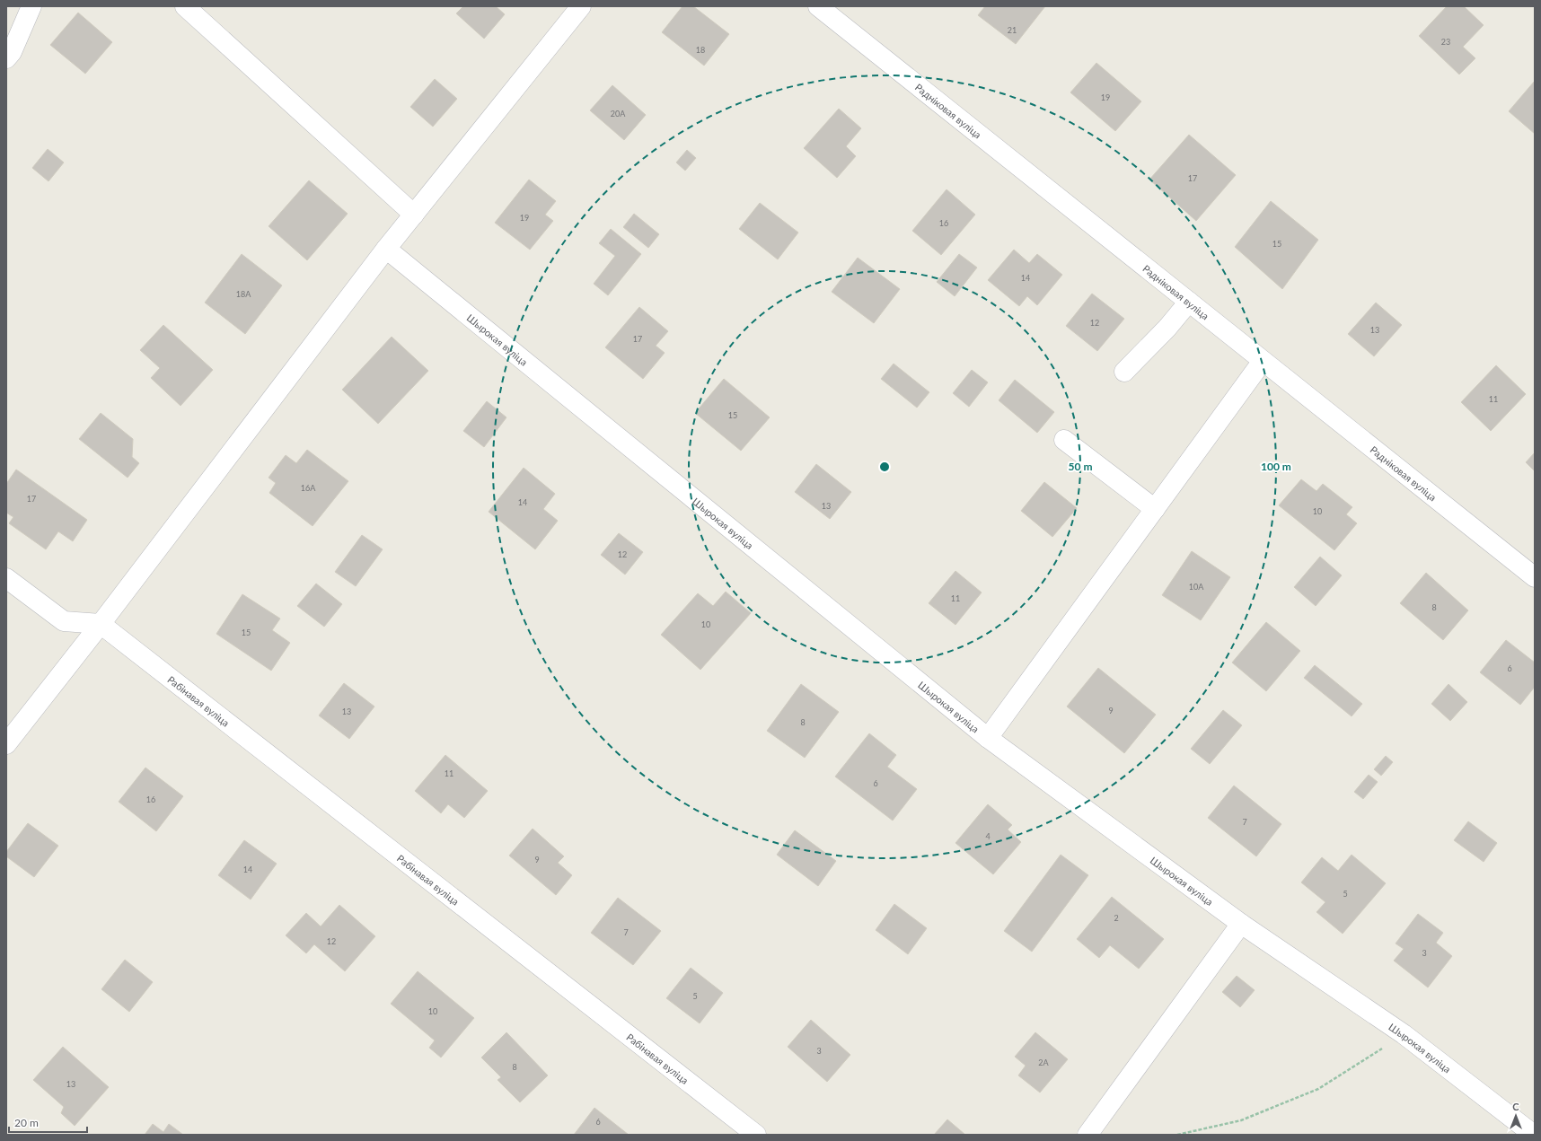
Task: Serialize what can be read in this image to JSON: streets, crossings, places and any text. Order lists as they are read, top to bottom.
{
  "streets": {
    "street": ["Радніковая вуліца", "Шырокая вуліца", "Рабінавая вуліца"]
  },
  "house_numbers": [
    "21",
    "23",
    "18",
    "19",
    "20А",
    "17",
    "19",
    "16",
    "15",
    "14",
    "18А",
    "12",
    "13",
    "17",
    "11",
    "15",
    "16А",
    "17",
    "14",
    "13",
    "10",
    "12",
    "10А",
    "11",
    "8",
    "10",
    "15",
    "6",
    "9",
    "13",
    "8",
    "11",
    "6",
    "16",
    "7",
    "4",
    "9",
    "14",
    "5",
    "2",
    "7",
    "12",
    "3",
    "5",
    "10",
    "3",
    "2А",
    "8",
    "13",
    "6"
  ],
  "scale_bar": "20 m",
  "north": "top",
  "rings": ["50 m", "100 m"]
}
